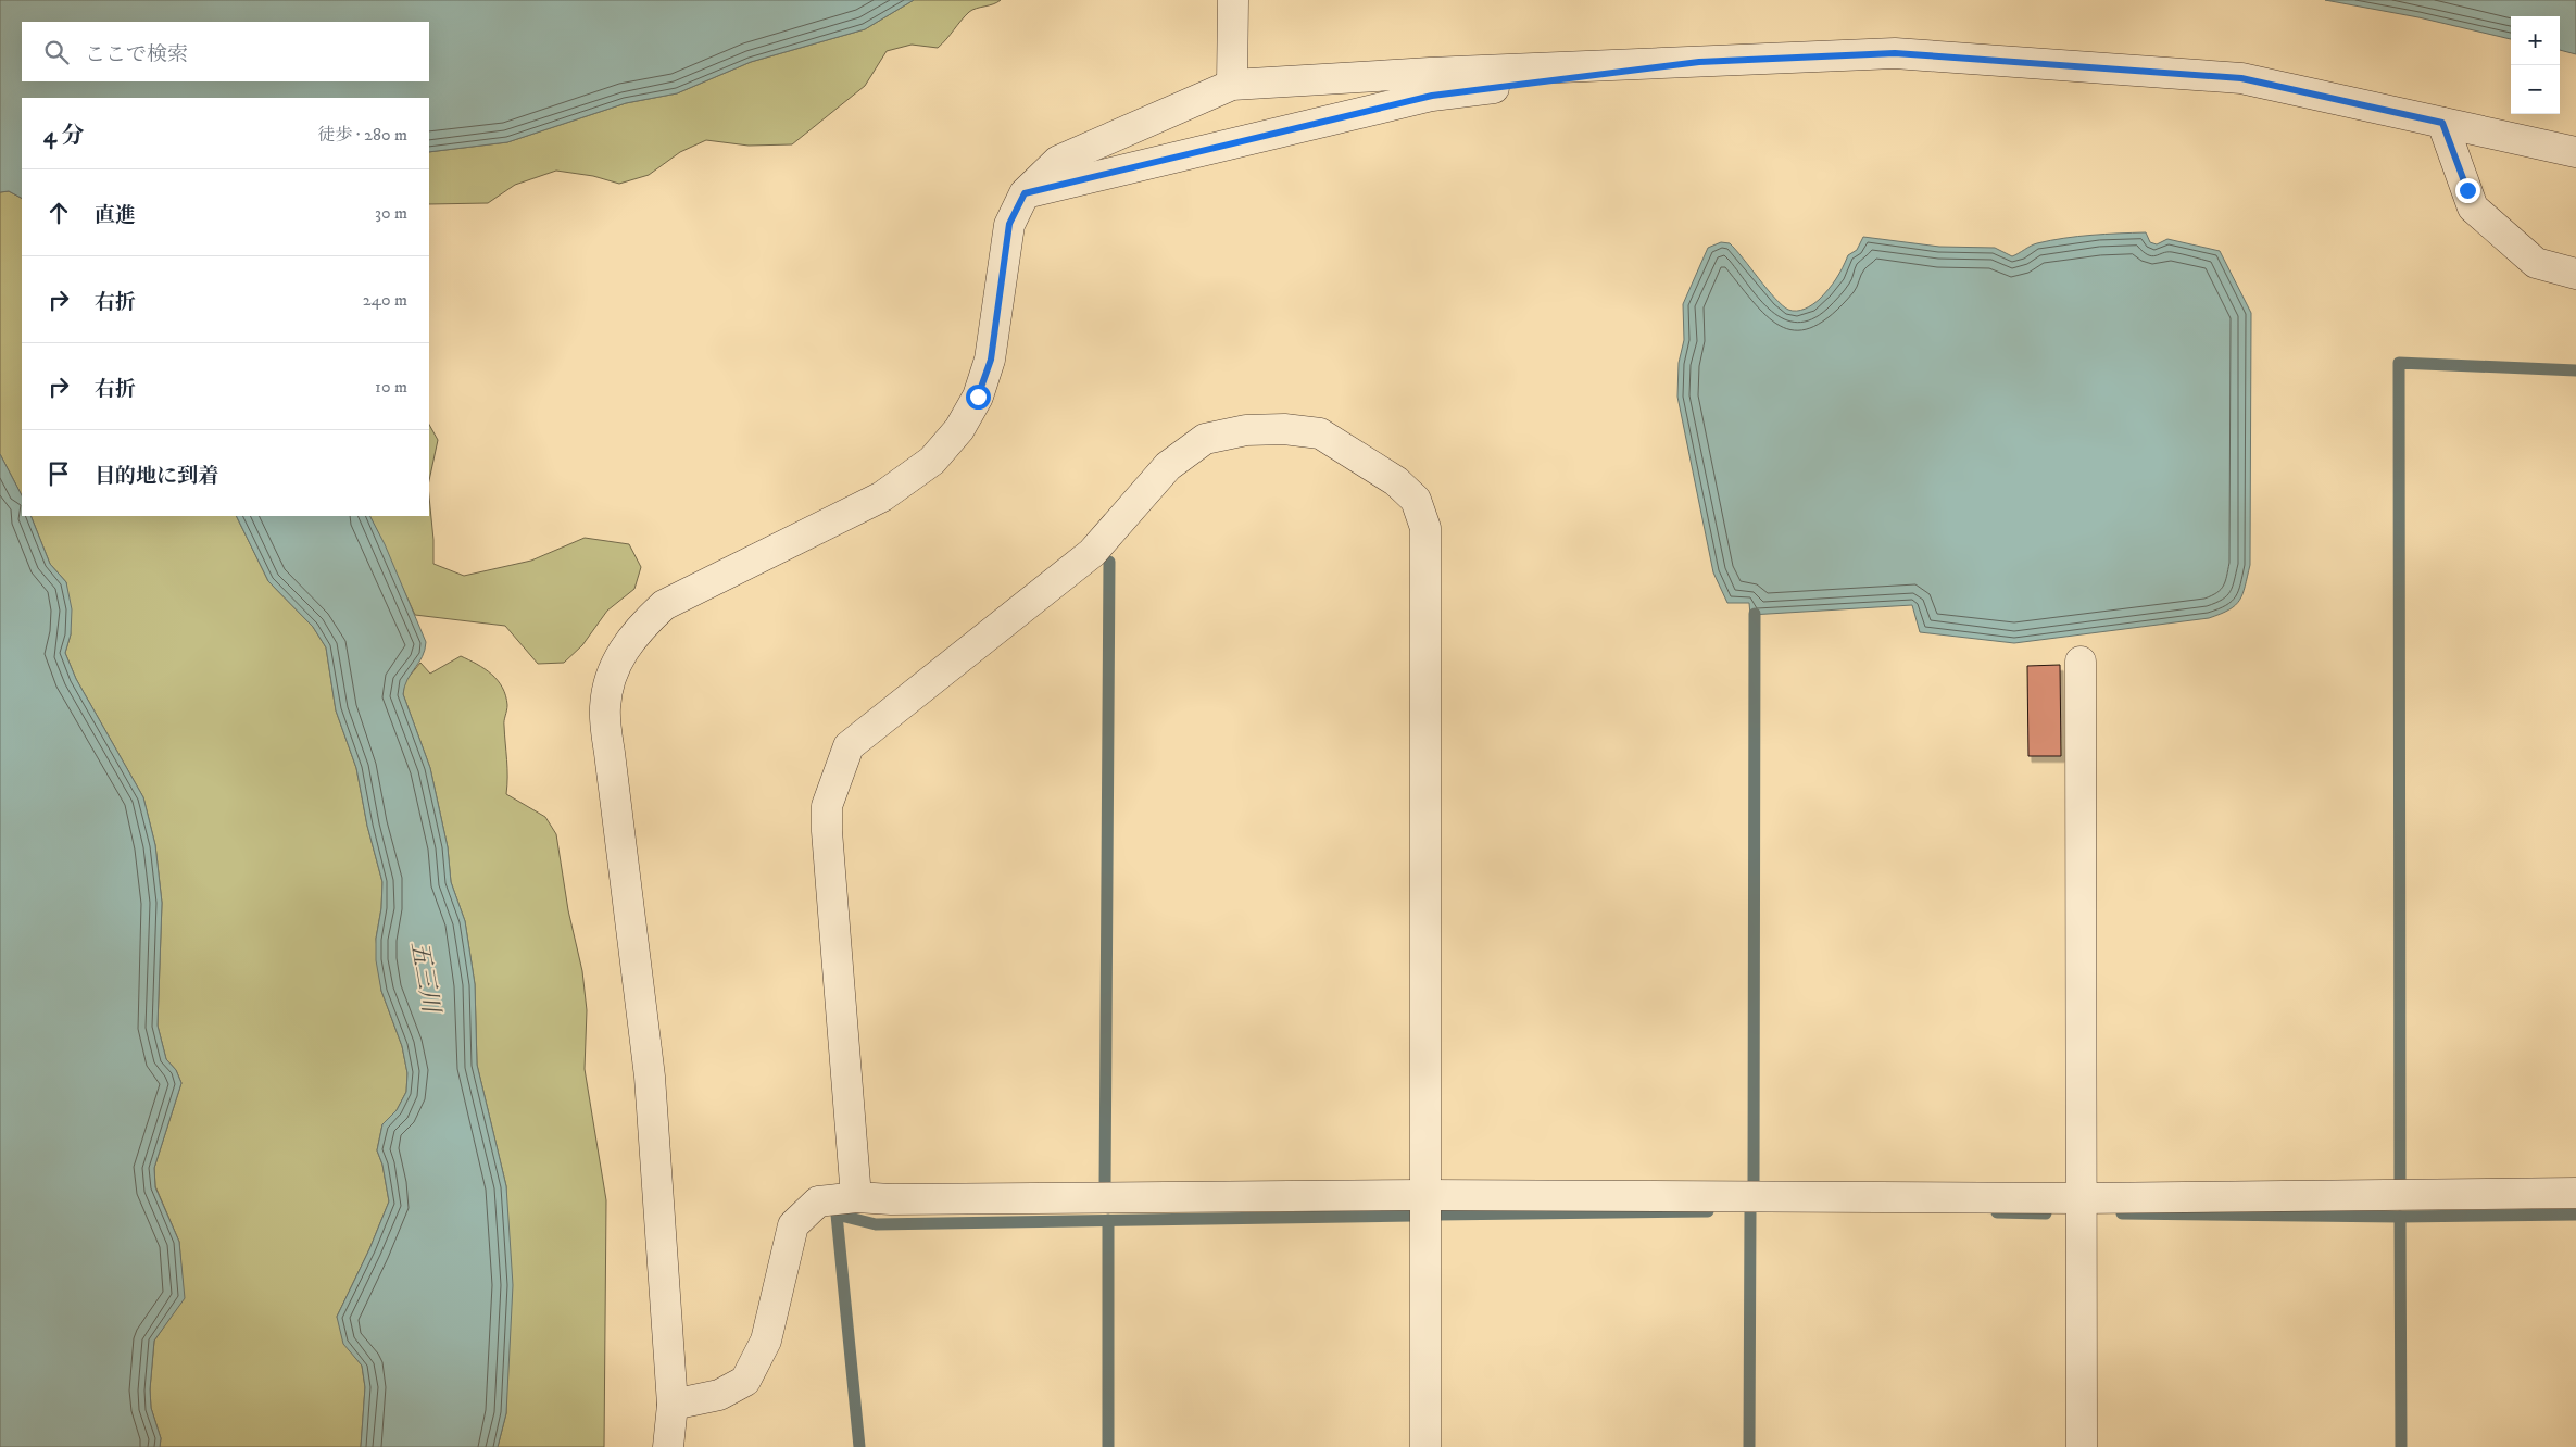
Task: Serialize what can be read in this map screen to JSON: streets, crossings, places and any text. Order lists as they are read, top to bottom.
{
  "water": ["五三川"],
  "page": {
    "map_buttons": ["+", "−"],
    "search": "ここで検索",
    "heading": ["4 分", "徒歩 · 280 m"],
    "list": [
      ["直進", "30 m"],
      ["右折", "240 m"],
      ["右折", "10 m"],
      "目的地に到着"
    ]
  }
}
